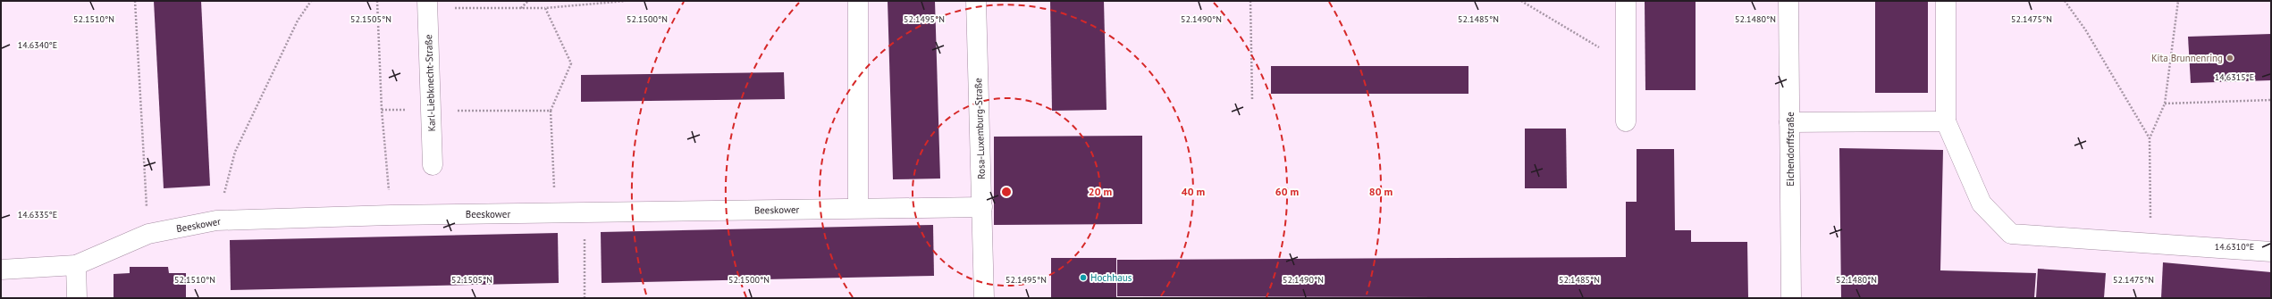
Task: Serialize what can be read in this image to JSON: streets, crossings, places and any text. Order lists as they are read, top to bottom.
{
  "streets": {
    "street": [
      "Karl-Liebknecht-Straße",
      "Rosa-Luxemburg-Straße",
      "Eichendorffstraße",
      "Beeskower"
    ]
  },
  "crossings": [
    ["Rosa-Luxemburg-Straße", "Beeskower"]
  ],
  "places": ["Kita Brunnenring", "Hochhaus"],
  "coordinates": [
    "52.1495°N",
    "52.1490°N",
    "52.1510°N",
    "52.1505°N",
    "52.1500°N",
    "52.1485°N",
    "52.1480°N",
    "52.1475°N",
    "14.6340°E",
    "14.6315°E",
    "14.6335°E",
    "14.6310°E"
  ],
  "rings": [
    "20 m",
    "40 m",
    "60 m",
    "80 m"
  ]
}
